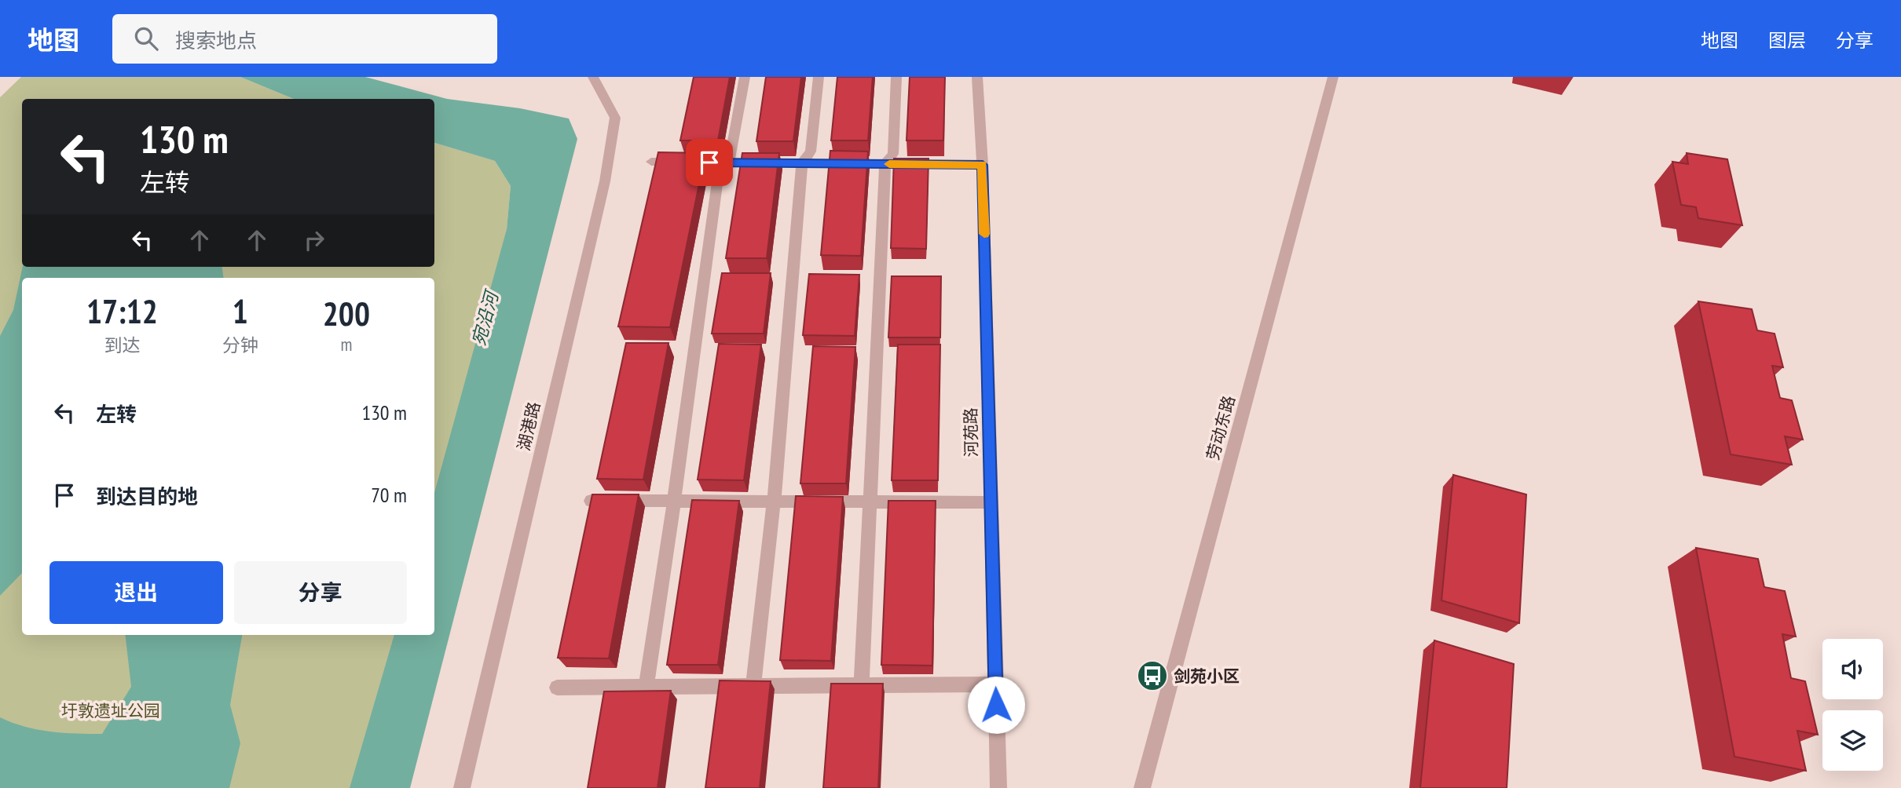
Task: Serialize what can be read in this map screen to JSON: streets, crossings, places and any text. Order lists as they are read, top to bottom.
{
  "streets": {
    "street": ["湖港路", "劳动东路", "河苑路"]
  },
  "water": ["宛沿河"],
  "parks": ["圩敦遗址公园"],
  "places": {
    "bus stop": ["剑苑小区"]
  },
  "page": {
    "header": "地图",
    "search": "搜索地点",
    "nav": ["地图", "图层", "分享"],
    "turn": ["130 m", "左转"],
    "eta": [
      "17:12",
      "到达",
      "1",
      "分钟",
      "200",
      "m"
    ],
    "list": [
      {
        "name": "左转",
        "value": "130 m"
      },
      {
        "name": "到达目的地",
        "value": "70 m"
      }
    ],
    "buttons": ["退出", "分享"]
  }
}
